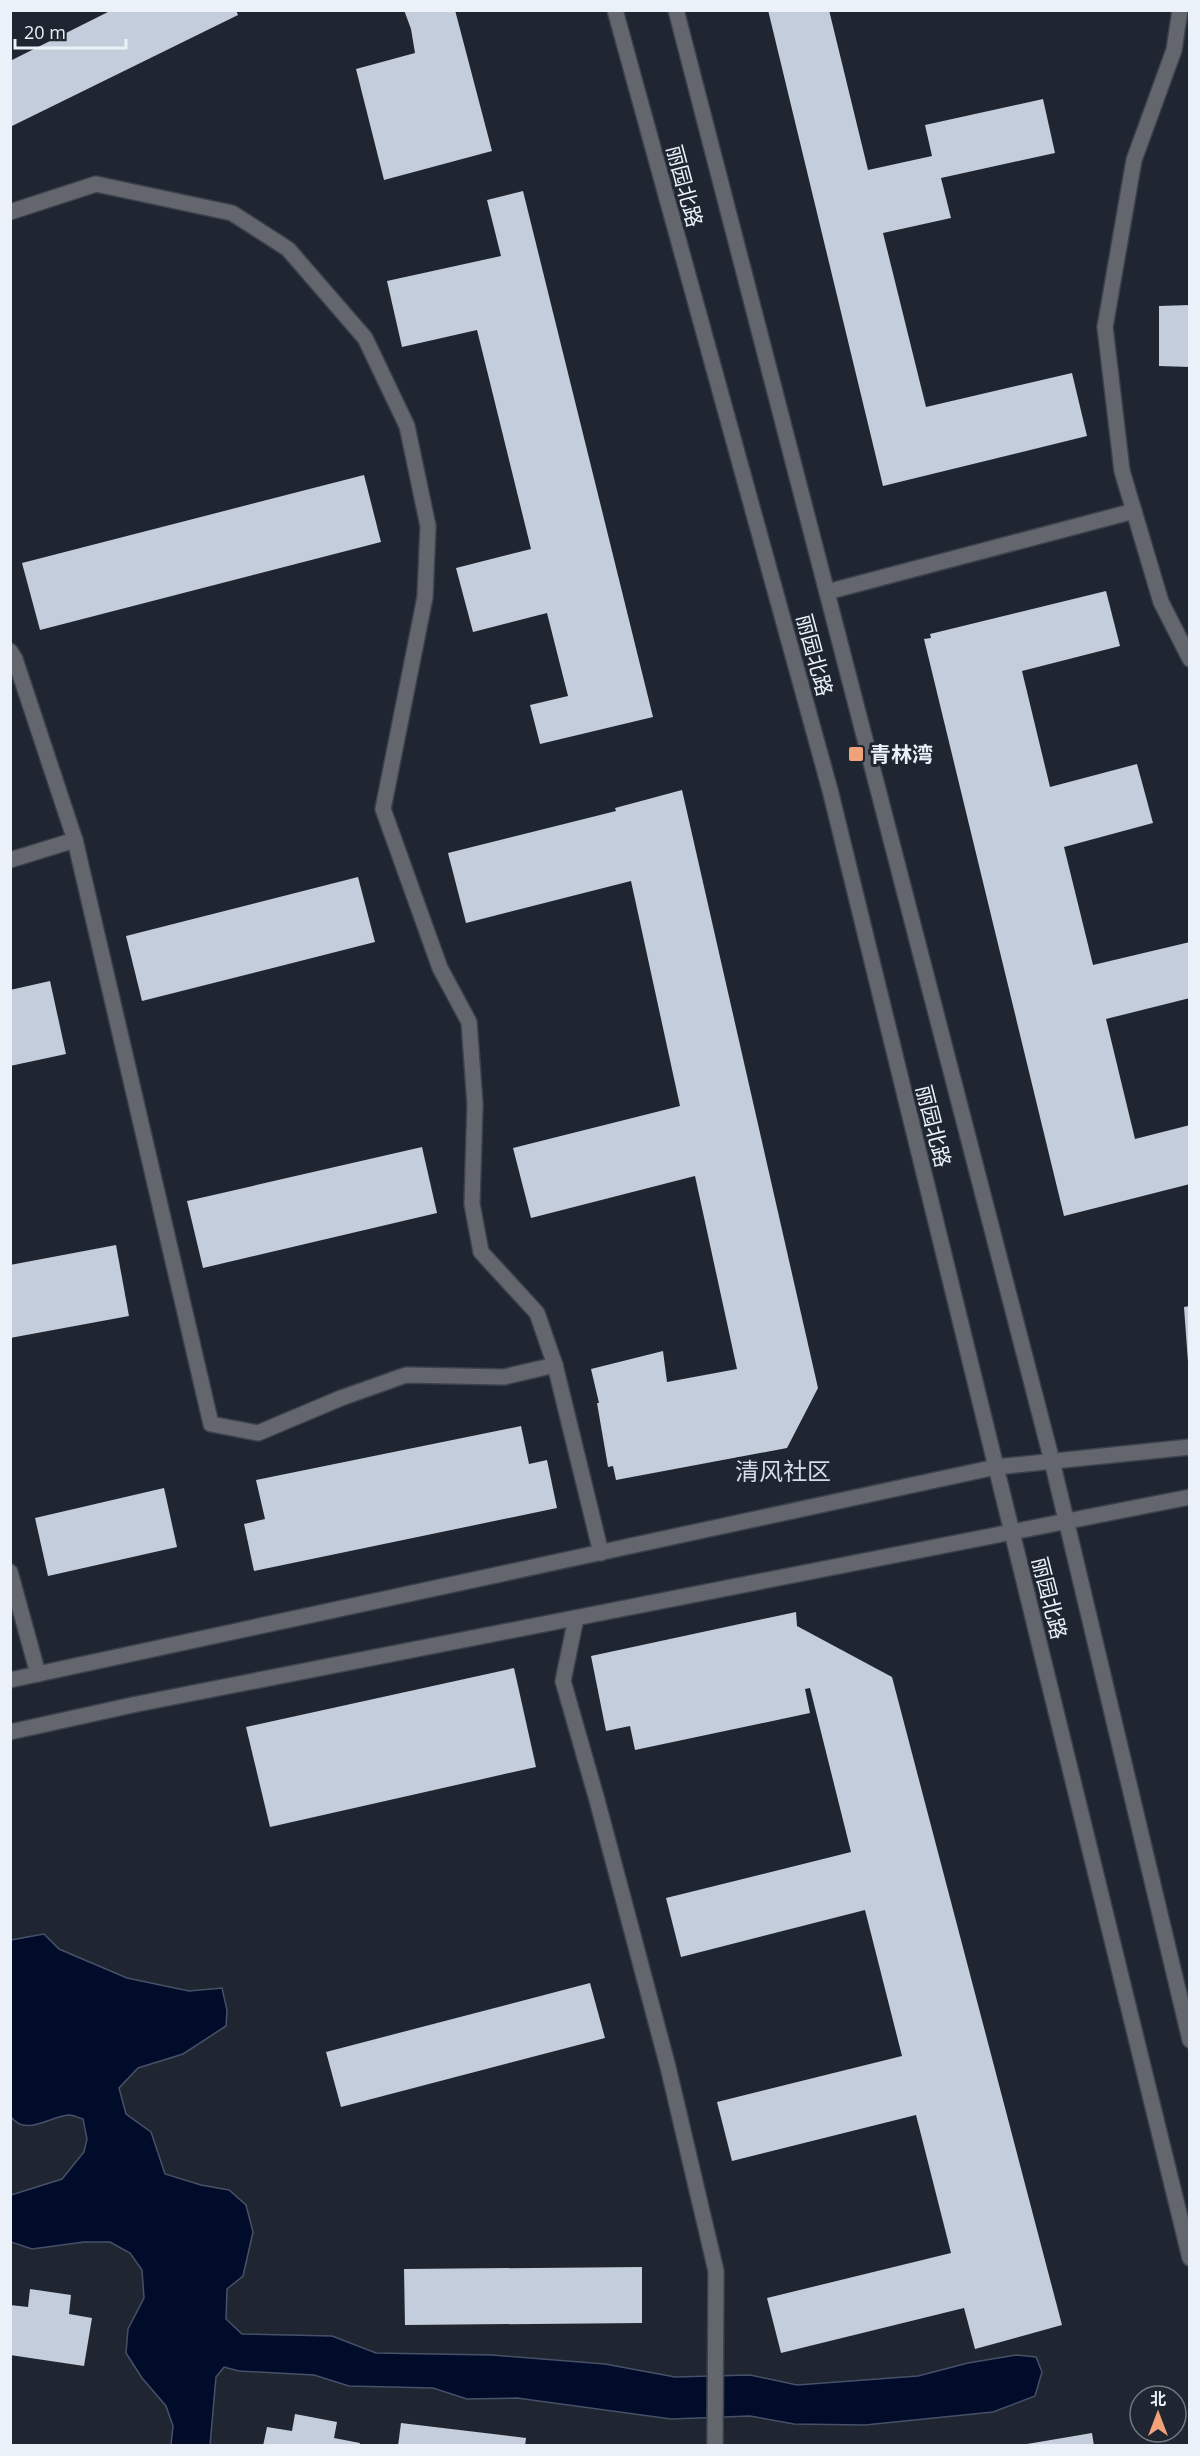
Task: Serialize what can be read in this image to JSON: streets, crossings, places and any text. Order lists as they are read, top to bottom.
{
  "streets": {
    "street": ["丽园北路"]
  },
  "districts": ["清风社区"],
  "places": {
    "transit": ["青林湾"]
  },
  "scale_bar": "20 m",
  "north": "top"
}
